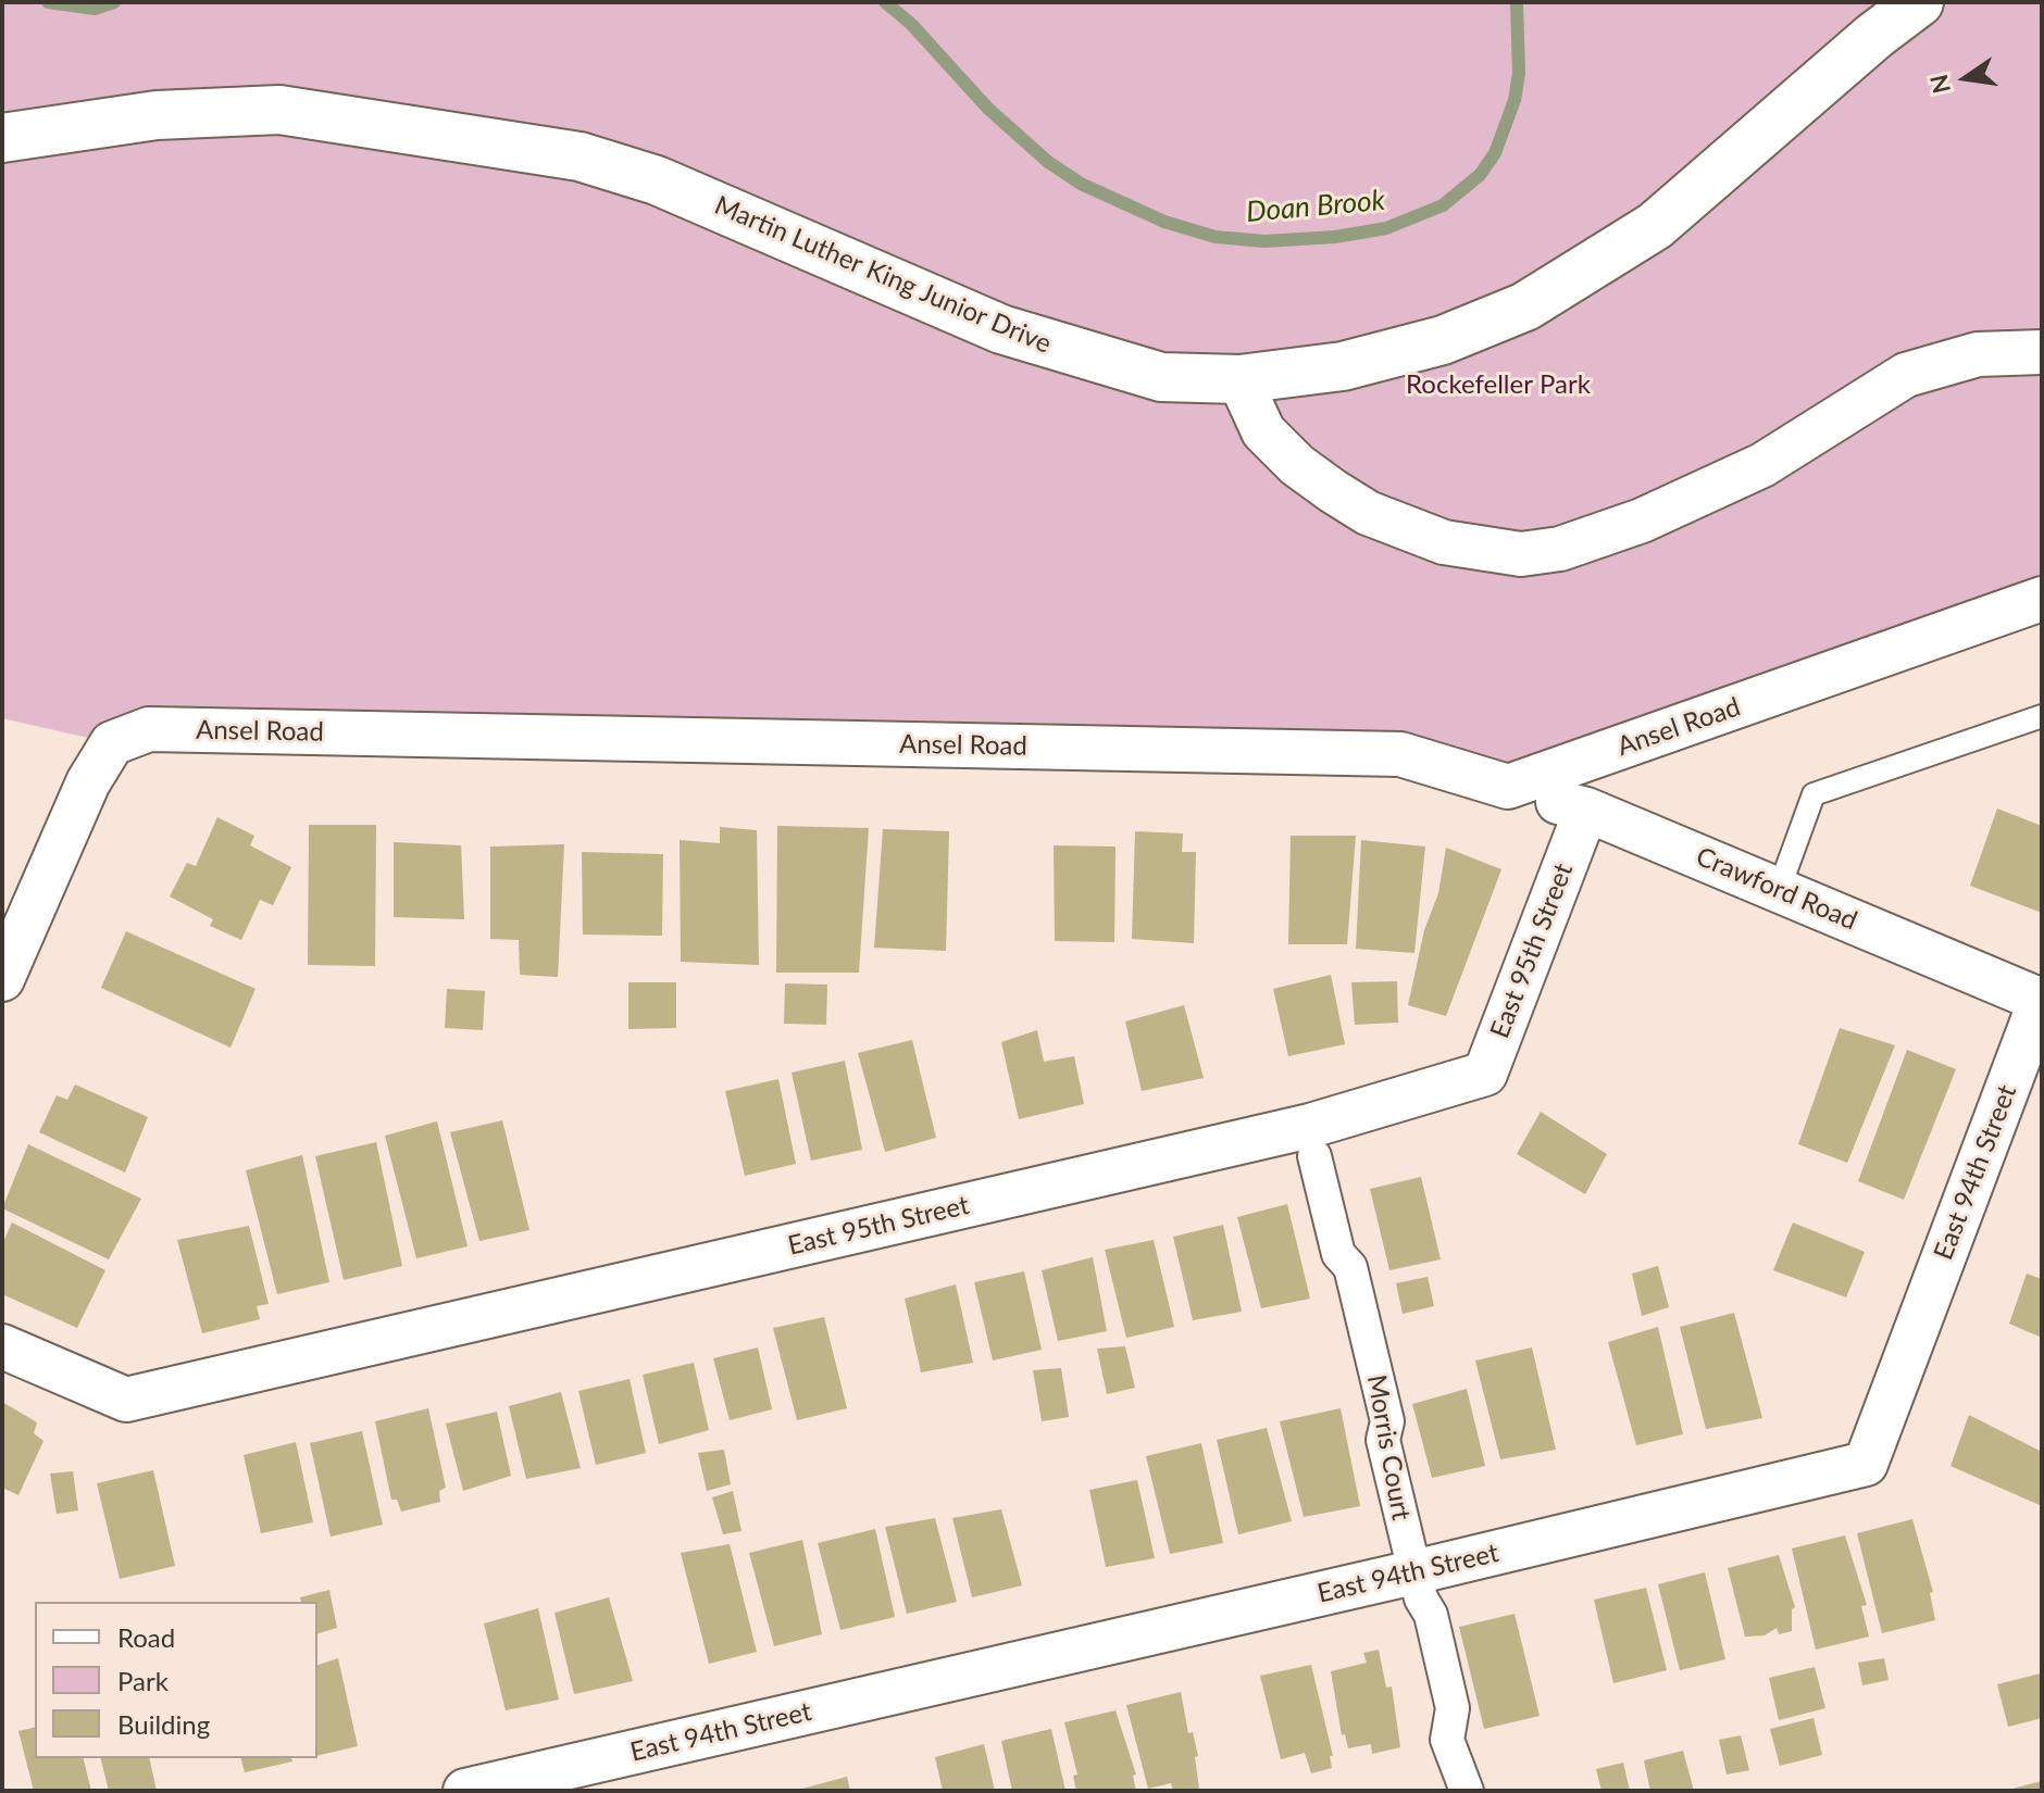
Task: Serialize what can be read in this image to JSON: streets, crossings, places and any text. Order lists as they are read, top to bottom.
{
  "streets": {
    "main road": ["Martin Luther King Junior Drive"],
    "street": [
      "Ansel Road",
      "Crawford Road",
      "East 95th Street",
      "East 94th Street",
      "Morris Court"
    ]
  },
  "crossings": [
    ["Ansel Road", "Crawford Road"],
    ["Crawford Road", "East 95th Street"],
    ["Crawford Road", "East 94th Street"],
    ["East 94th Street", "Morris Court"]
  ],
  "water": ["Doan Brook"],
  "parks": ["Rockefeller Park"],
  "legend": ["Road", "Park", "Building"],
  "north": "left"
}
